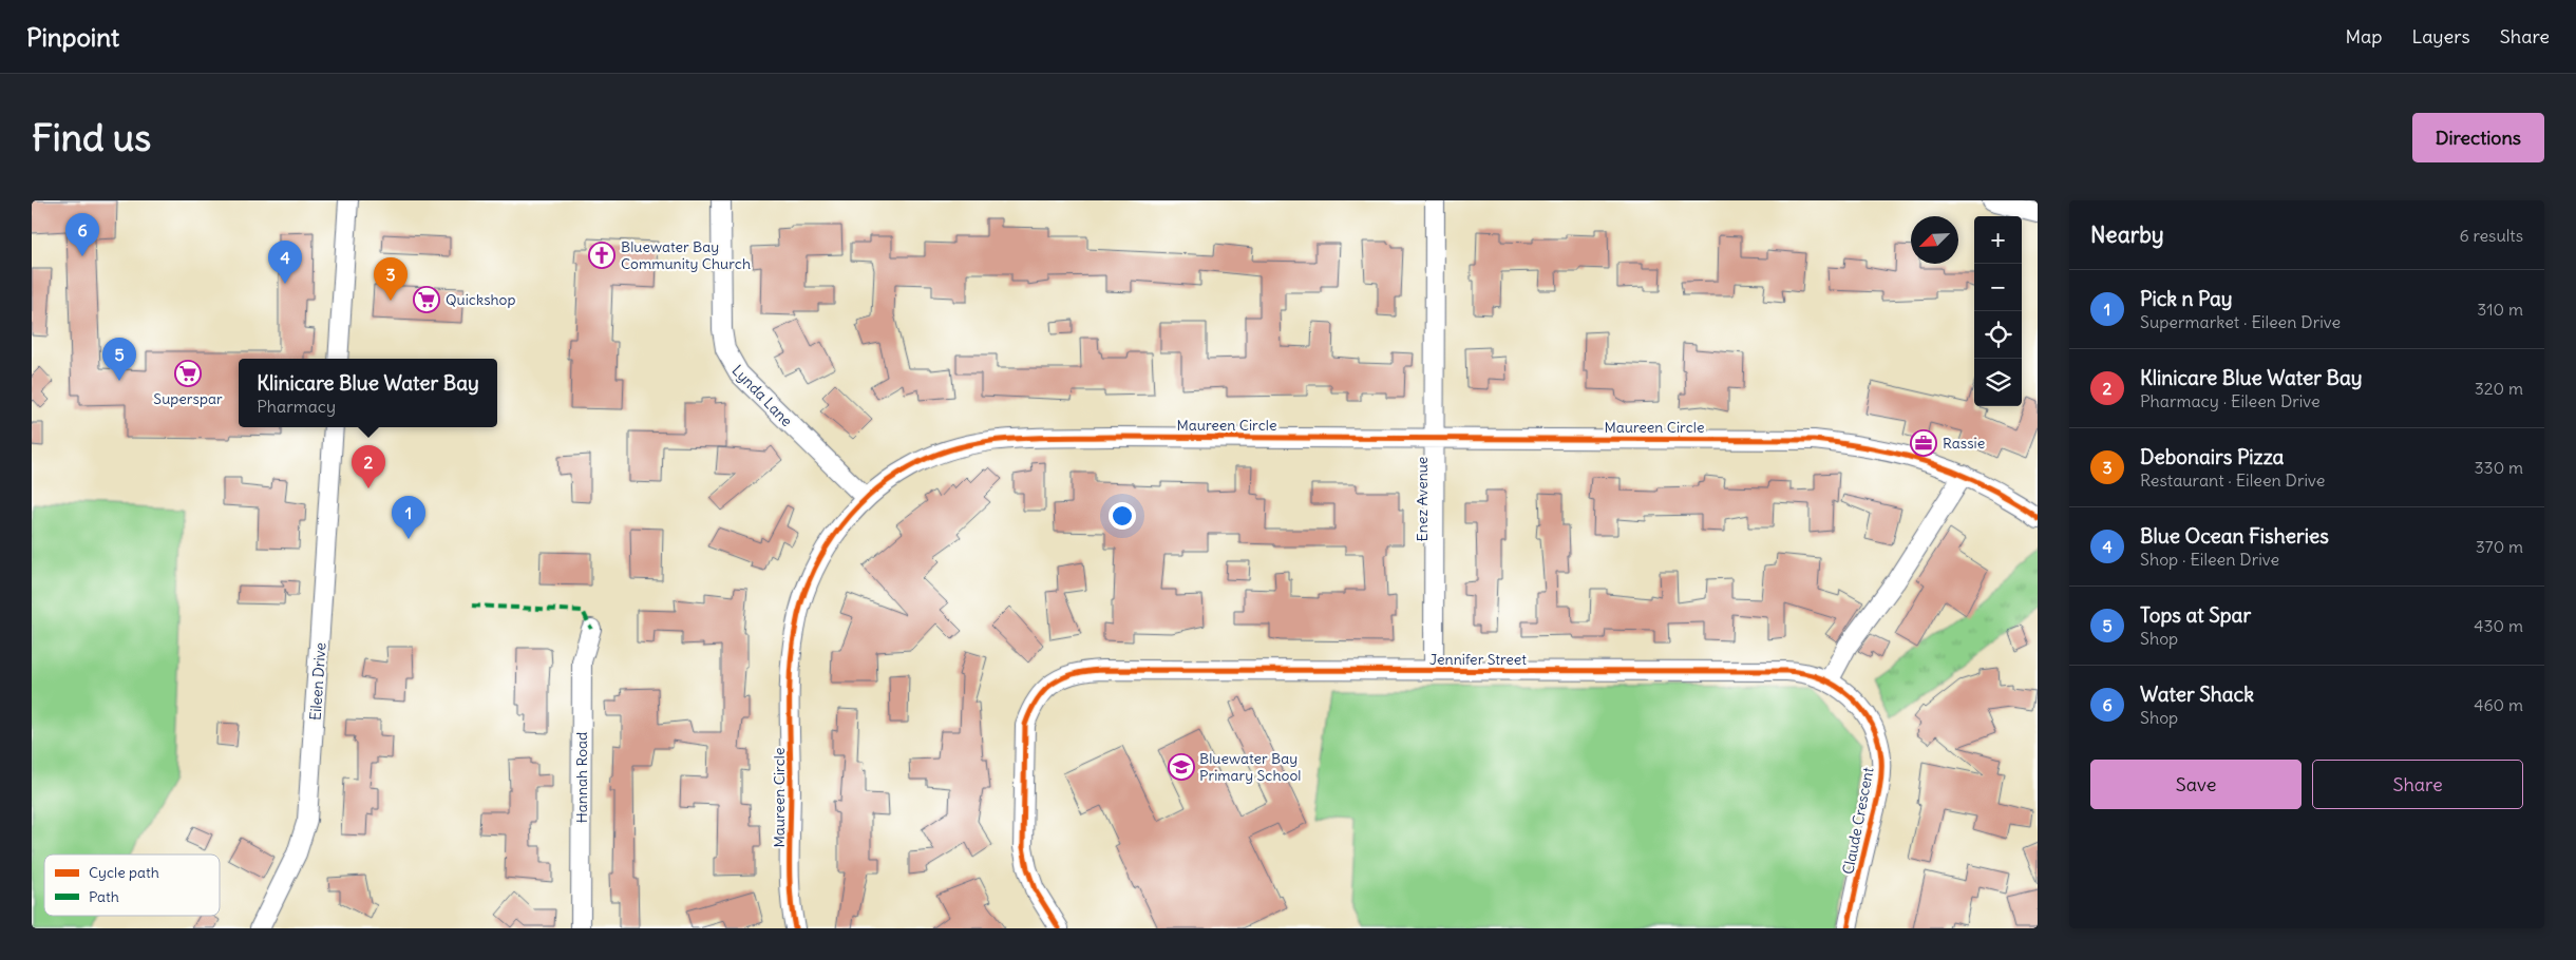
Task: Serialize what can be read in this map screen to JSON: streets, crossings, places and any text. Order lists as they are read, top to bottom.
{
  "streets": {
    "street": [
      "Lynda Lane",
      "Maureen Circle",
      "Enez Avenue",
      "Jennifer Street",
      "Eileen Drive",
      "Hannah Road",
      "Claude Crescent"
    ]
  },
  "crossings": [
    ["Lynda Lane", "Maureen Circle"],
    ["Maureen Circle", "Enez Avenue"],
    ["Enez Avenue", "Jennifer Street"],
    ["Jennifer Street", "Claude Crescent"]
  ],
  "places": {
    "church": ["Bluewater Bay Community Church"],
    "supermarket": ["Quickshop", "Superspar"],
    "office": ["Rassie"],
    "school or university": ["Bluewater Bay Primary School"]
  },
  "legend": ["Cycle path", "Path"],
  "north": "bottom left",
  "page": {
    "header": "Pinpoint",
    "nav": ["Map", "Layers", "Share"],
    "buttons": [
      "Directions",
      ["Save", "Share"]
    ],
    "title": "Find us",
    "heading": ["Nearby", "6 results"],
    "pins": [
      "6",
      "4",
      "3",
      "5",
      "2",
      "1"
    ],
    "map_buttons": ["+", "−"],
    "list": [
      {
        "mark": "1",
        "name": "Pick n Pay",
        "note": "Supermarket · Eileen Drive",
        "value": "310 m"
      },
      {
        "mark": "2",
        "name": "Klinicare Blue Water Bay",
        "note": "Pharmacy · Eileen Drive",
        "value": "320 m"
      },
      {
        "mark": "3",
        "name": "Debonairs Pizza",
        "note": "Restaurant · Eileen Drive",
        "value": "330 m"
      },
      {
        "mark": "4",
        "name": "Blue Ocean Fisheries",
        "note": "Shop · Eileen Drive",
        "value": "370 m"
      },
      {
        "mark": "5",
        "name": "Tops at Spar",
        "note": "Shop",
        "value": "430 m"
      },
      {
        "mark": "6",
        "name": "Water Shack",
        "note": "Shop",
        "value": "460 m"
      }
    ],
    "popup": ["Klinicare Blue Water Bay", "Pharmacy"]
  }
}
